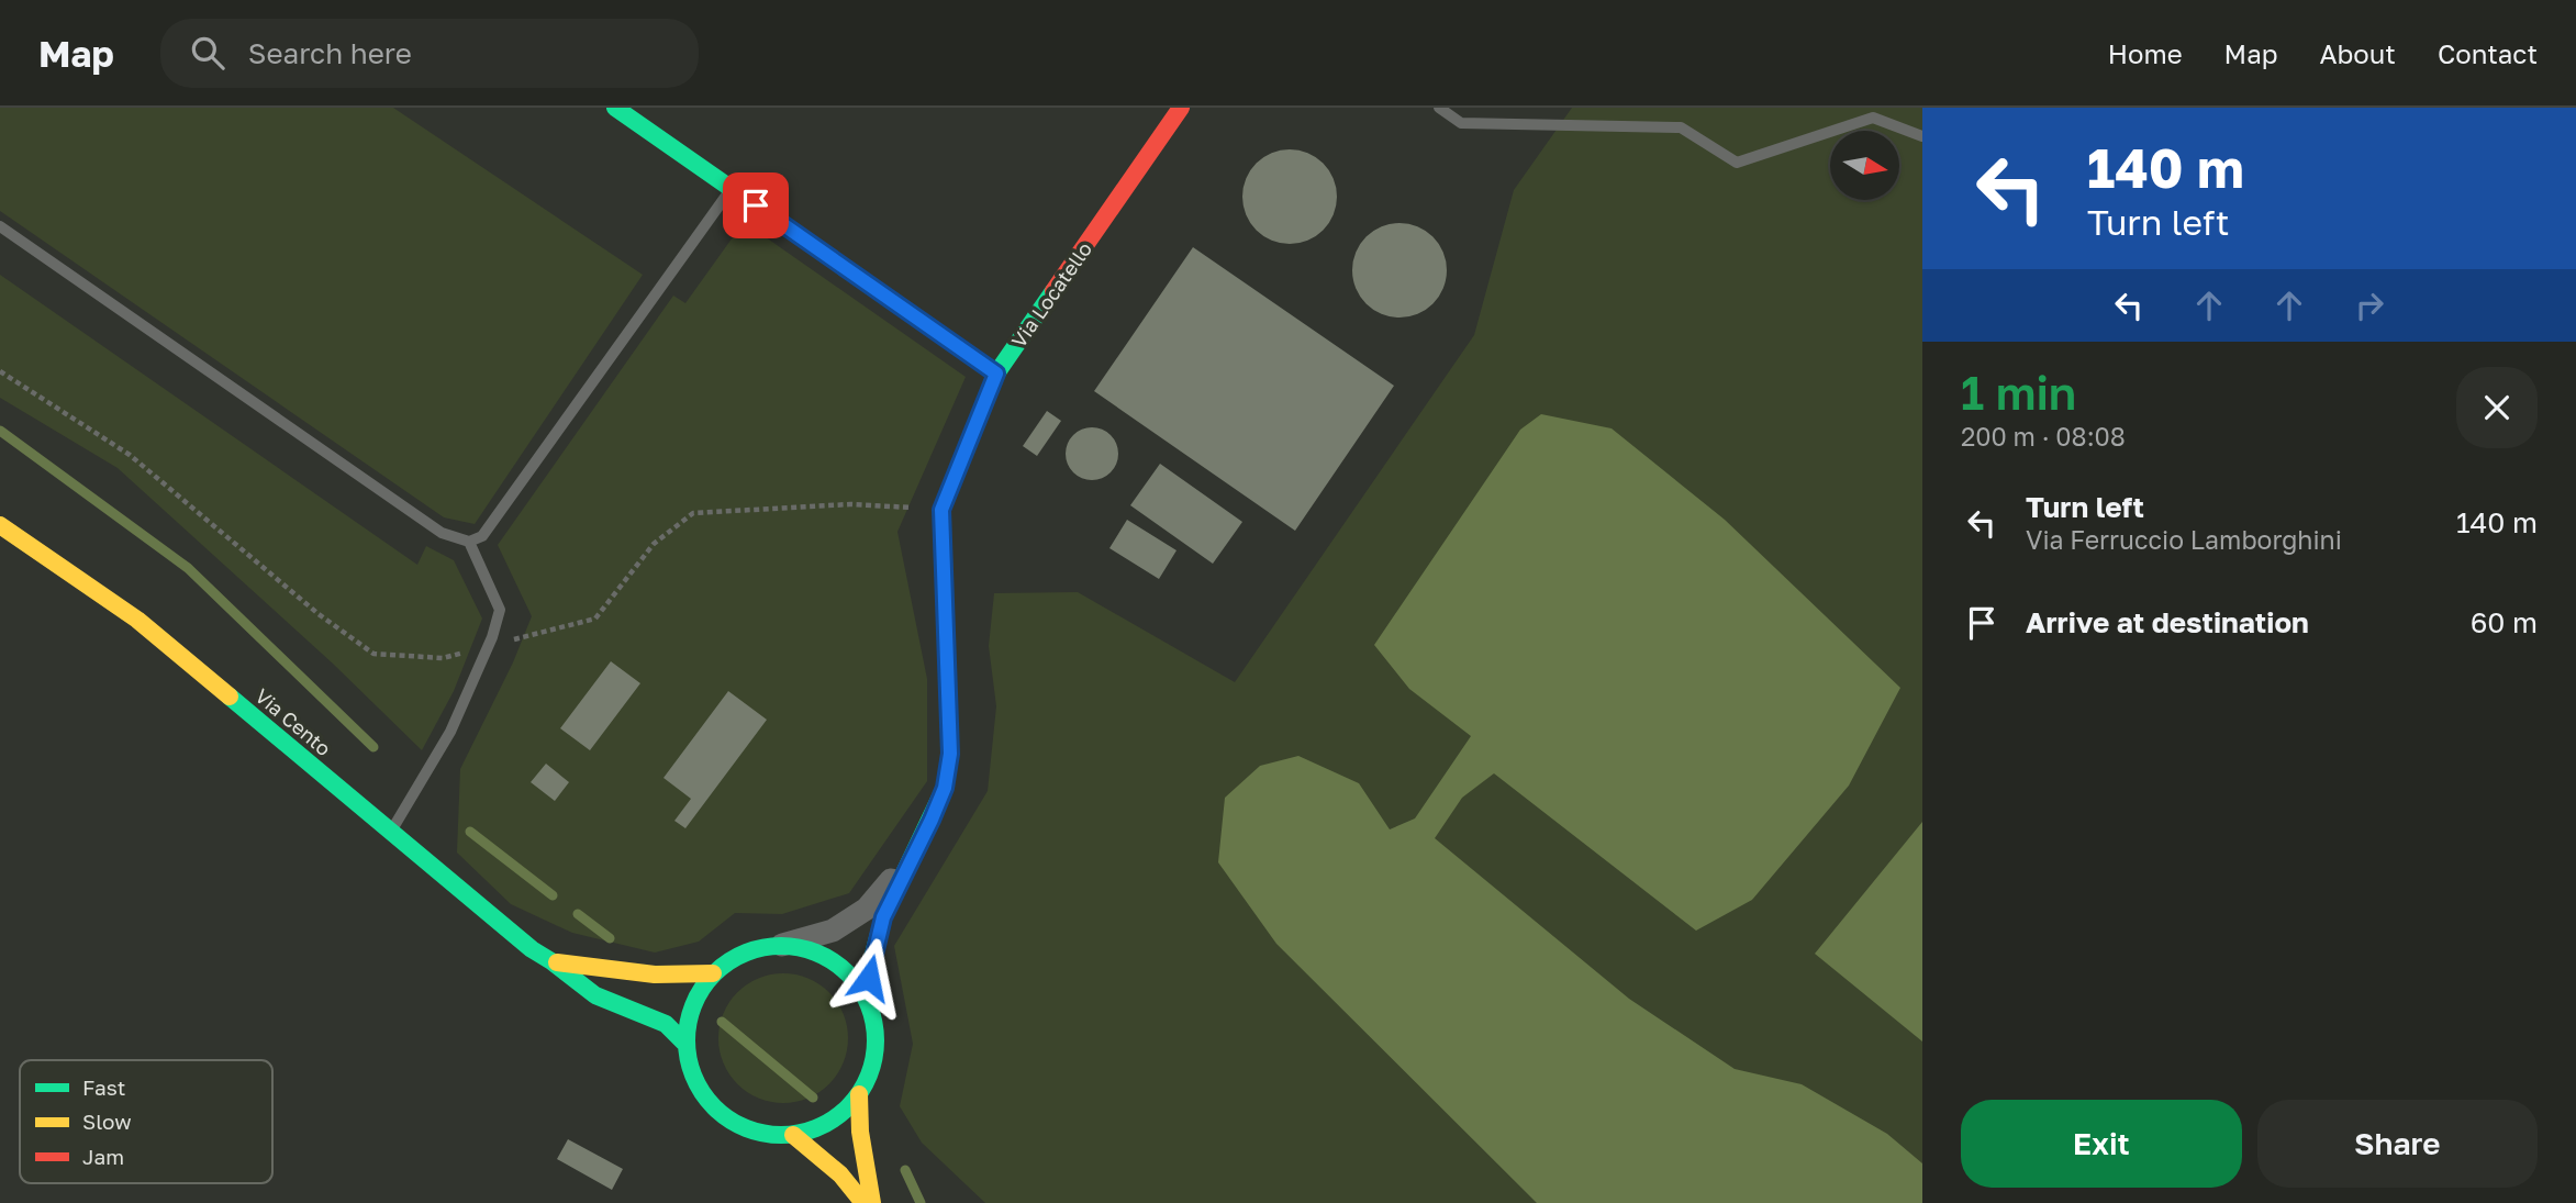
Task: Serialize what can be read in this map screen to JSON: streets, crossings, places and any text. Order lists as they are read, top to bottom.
{
  "streets": {
    "main road": ["Via Locatello", "Via Cento"]
  },
  "crossings": [
    ["Via Locatello", "Via Cento"]
  ],
  "legend": ["Fast", "Slow", "Jam"],
  "north": "right",
  "page": {
    "header": "Map",
    "search": "Search here",
    "nav": [
      "Home",
      "Map",
      "About",
      "Contact"
    ],
    "turn": ["140 m", "Turn left"],
    "heading": ["1 min", "200 m · 08:08"],
    "list": [
      {
        "name": "Turn left",
        "note": "Via Ferruccio Lamborghini",
        "value": "140 m"
      },
      {
        "name": "Arrive at destination",
        "value": "60 m"
      }
    ],
    "buttons": ["Exit", "Share"]
  }
}
